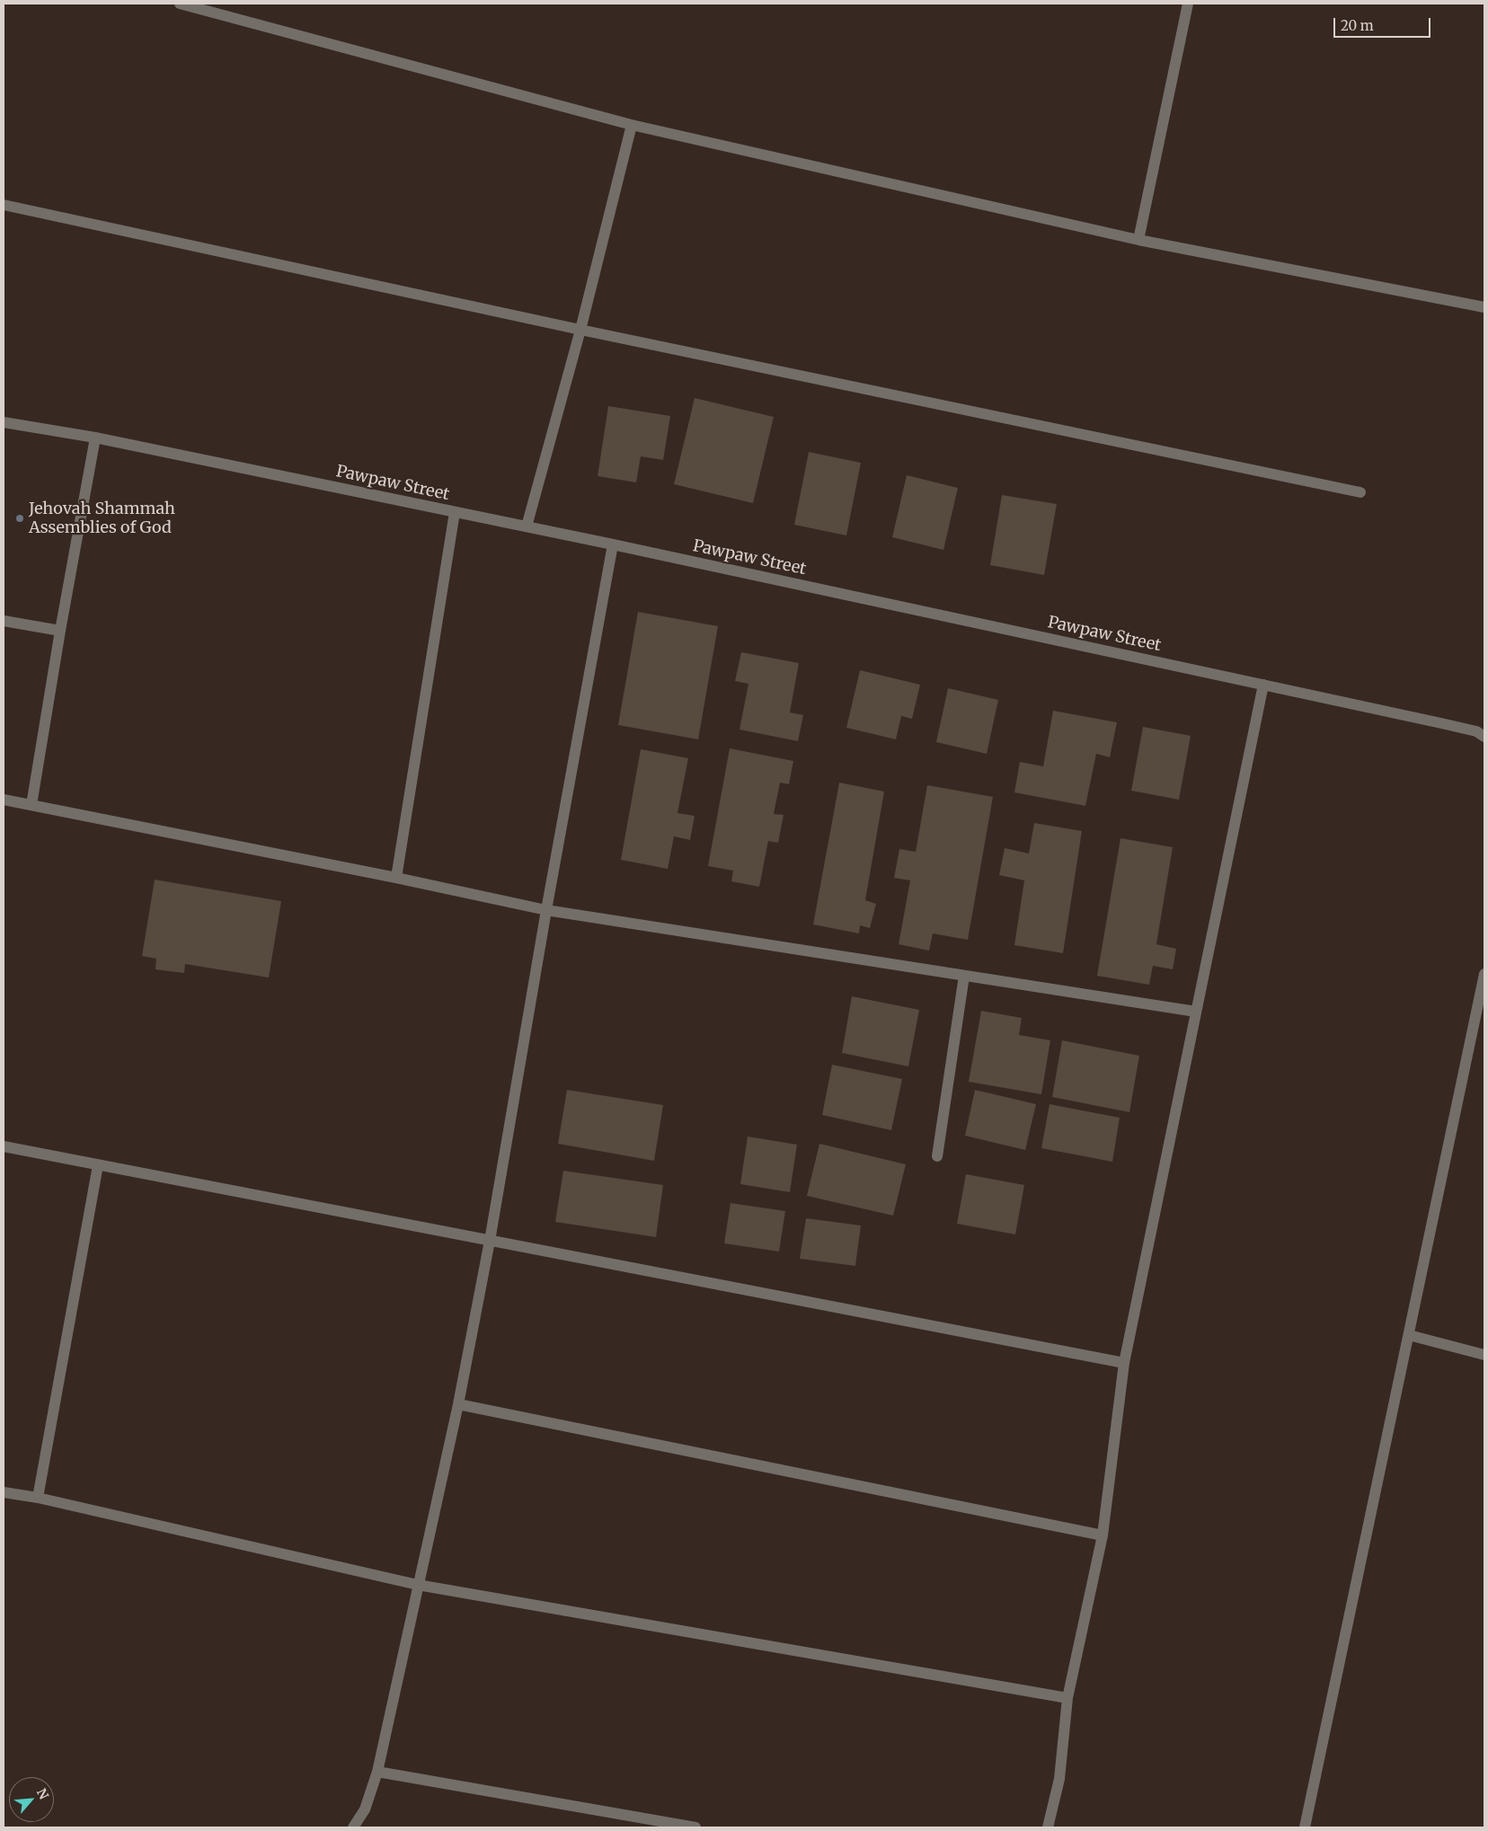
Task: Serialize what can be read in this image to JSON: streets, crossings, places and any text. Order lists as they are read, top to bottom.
{
  "streets": {
    "street": ["Pawpaw Street"]
  },
  "places": ["Jehovah Shammah Assemblies of God"],
  "scale_bar": "20 m",
  "north": "top right"
}
